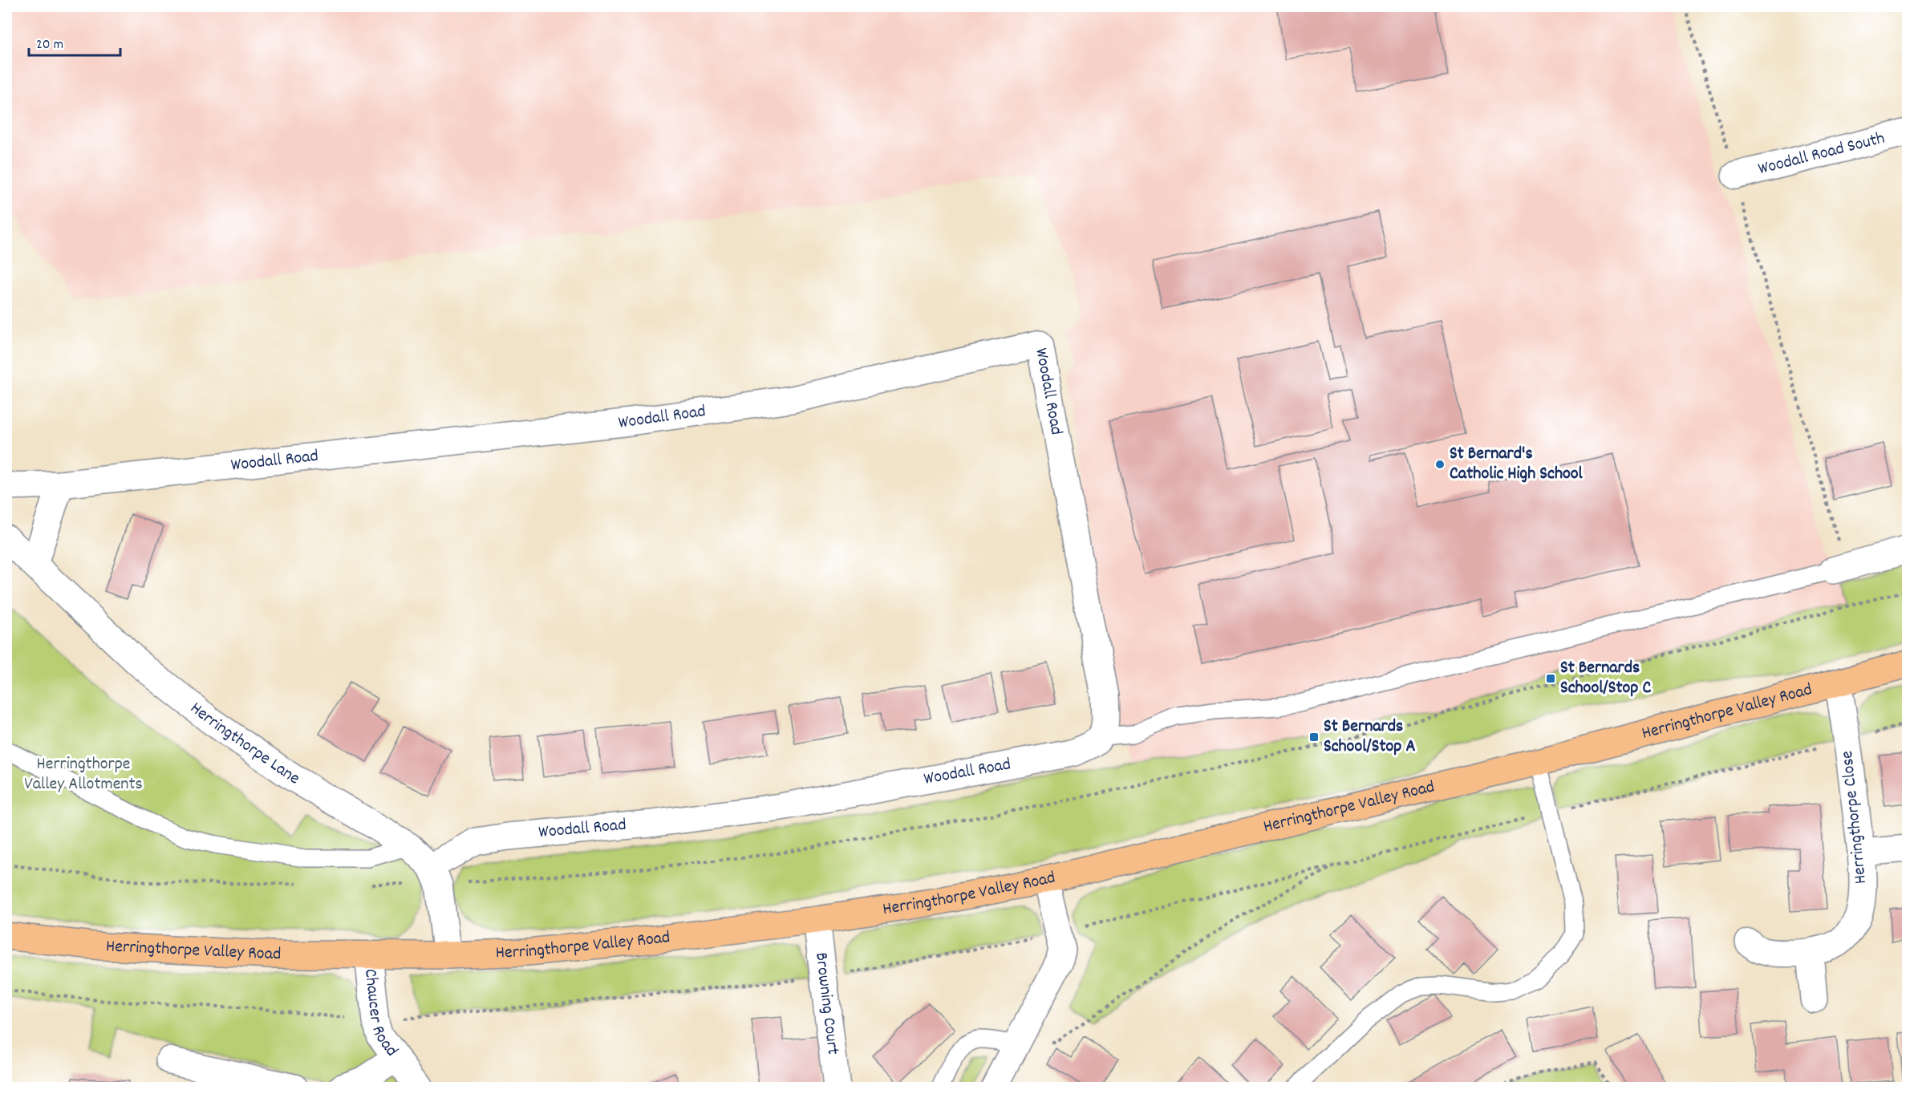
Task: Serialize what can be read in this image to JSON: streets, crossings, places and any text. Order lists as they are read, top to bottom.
{
  "streets": {
    "main road": ["Herringthorpe Valley Road"],
    "street": [
      "Woodall Road South",
      "Woodall Road",
      "Herringthorpe Lane",
      "Herringthorpe Close",
      "Browning Court",
      "Chaucer Road"
    ]
  },
  "crossings": [
    ["Woodall Road", "Herringthorpe Lane"],
    ["Herringthorpe Valley Road", "Herringthorpe Lane"],
    ["Herringthorpe Valley Road", "Herringthorpe Close"],
    ["Herringthorpe Valley Road", "Browning Court"],
    ["Herringthorpe Valley Road", "Chaucer Road"]
  ],
  "parks": ["Herringthorpe Valley Allotments"],
  "places": {
    "other": ["St Bernard's Catholic High School"],
    "transit": ["St Bernards School/Stop C", "St Bernards School/Stop A"]
  },
  "scale_bar": "20 m"
}
